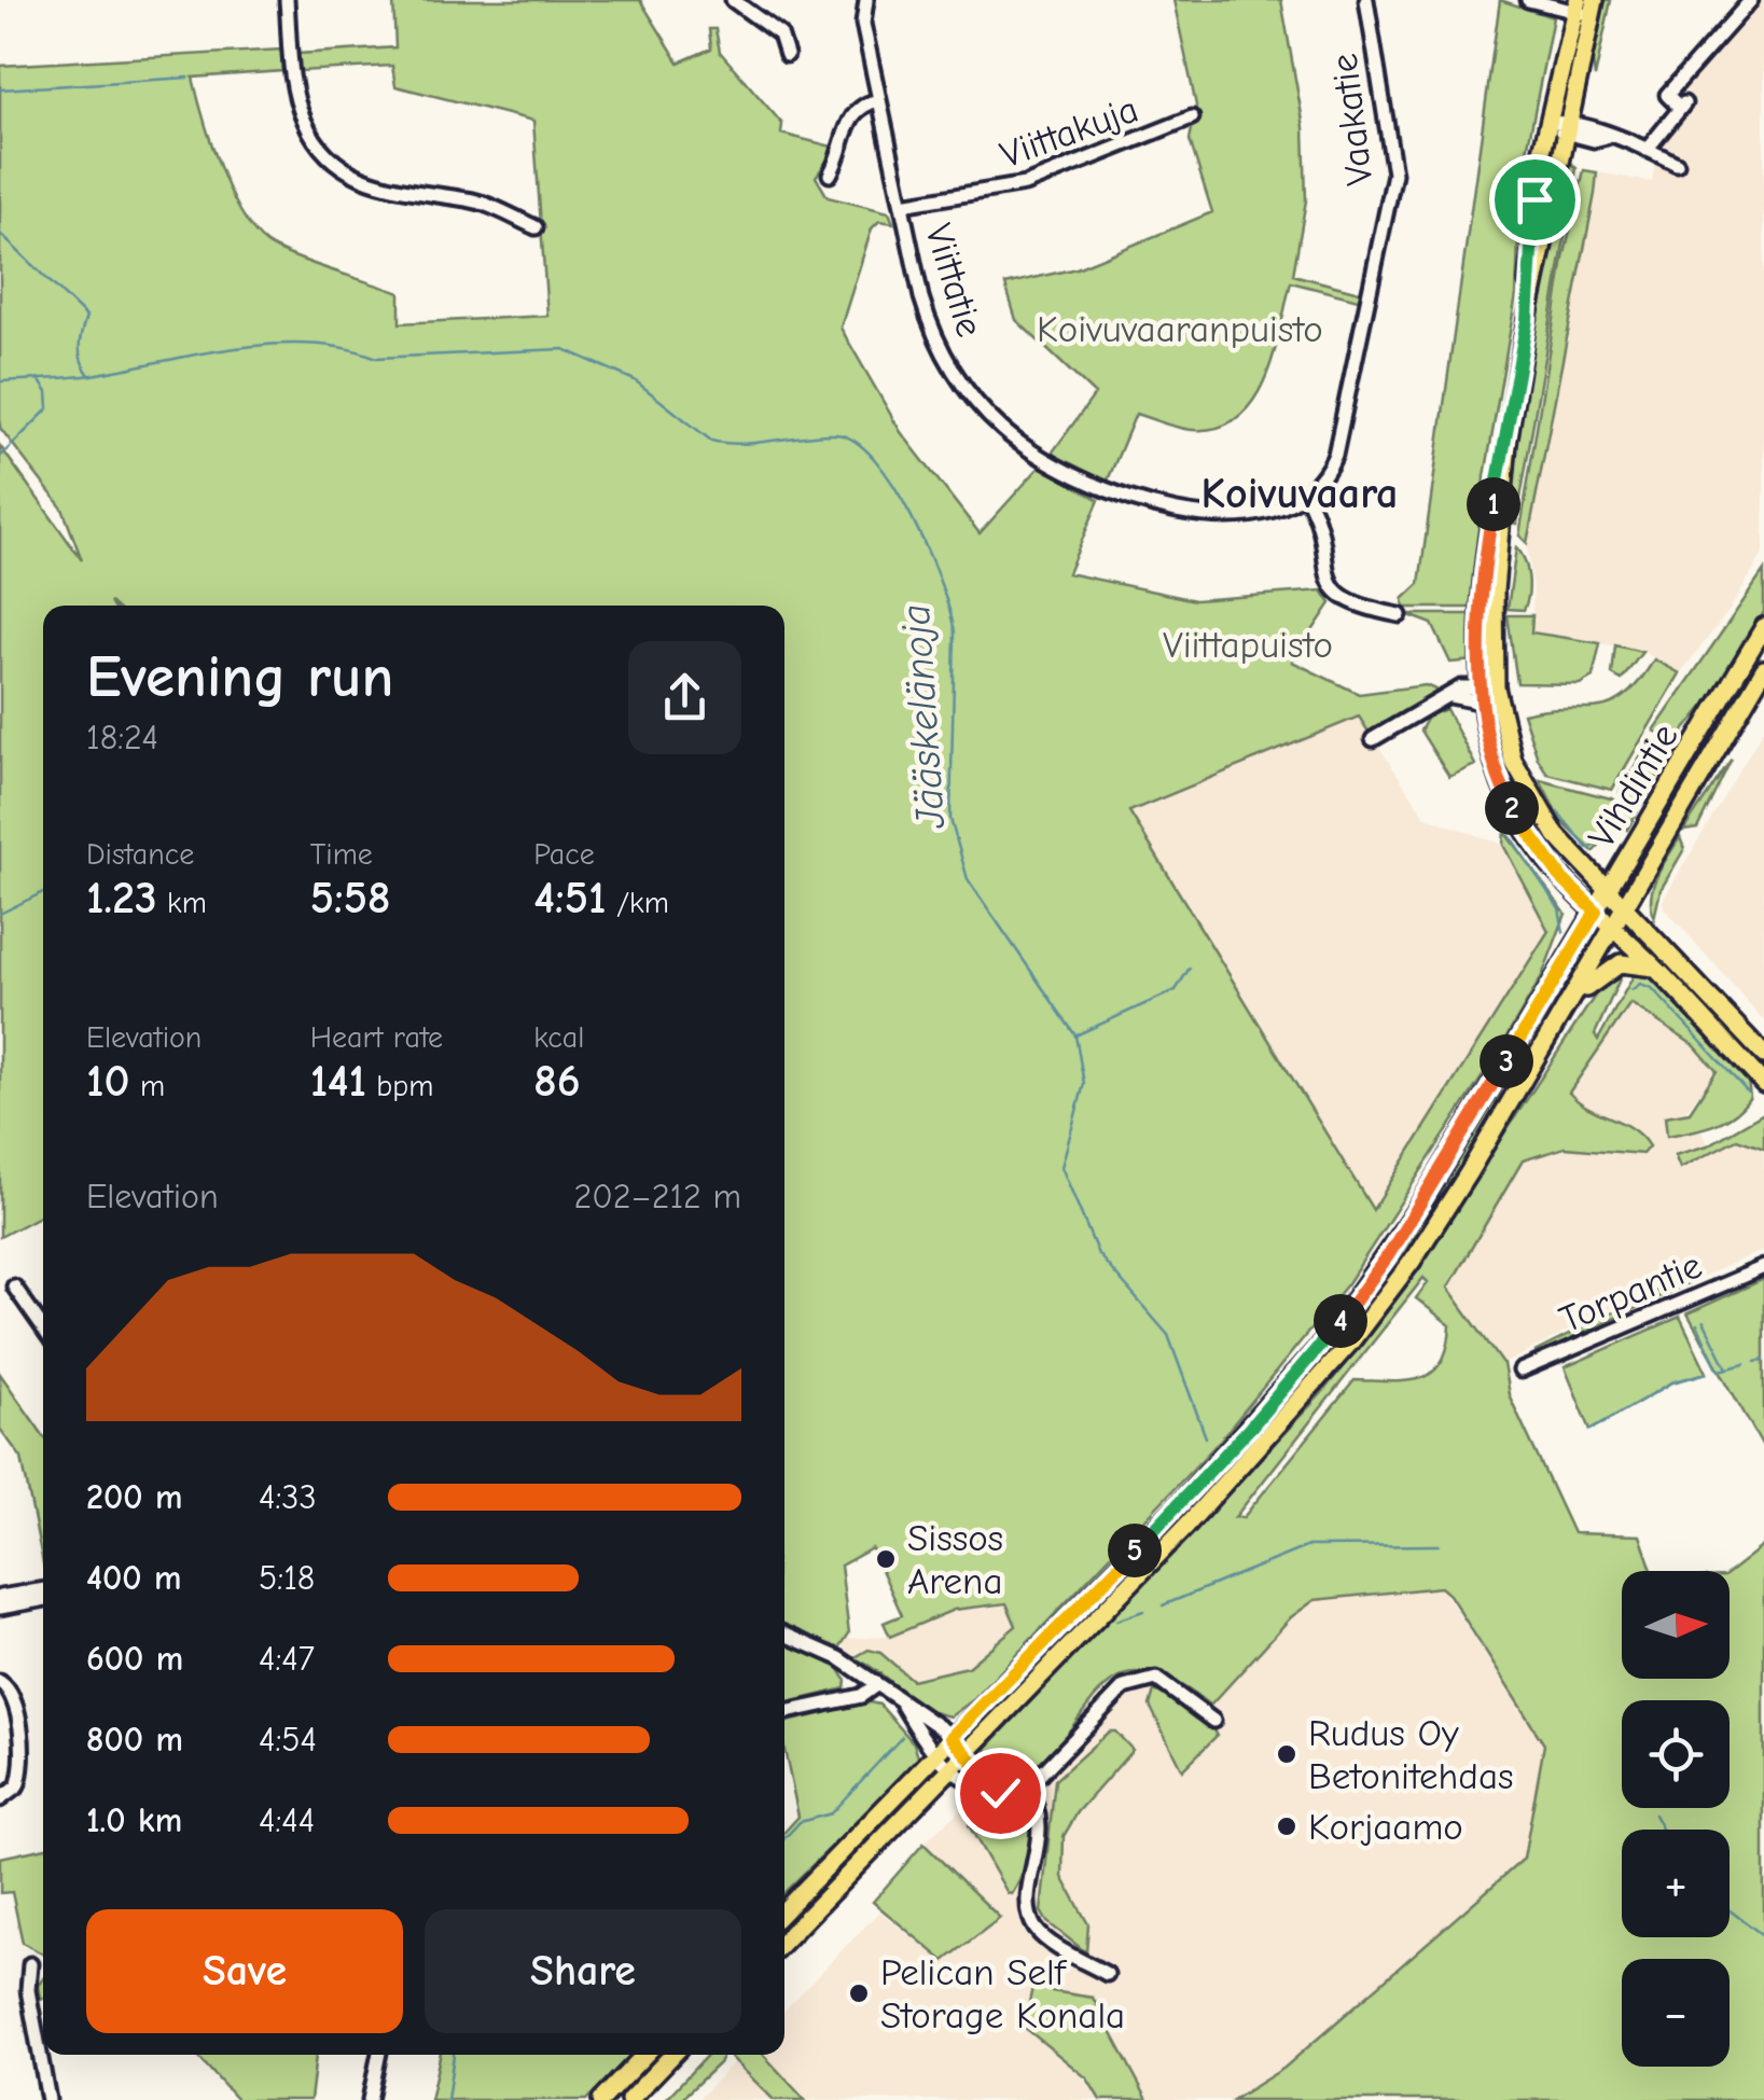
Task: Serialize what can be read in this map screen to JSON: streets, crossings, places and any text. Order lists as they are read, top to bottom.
{
  "streets": {
    "main road": ["Vihdintie"],
    "street": [
      "Vaakatie",
      "Viittakuja",
      "Viittatie",
      "Torpantie"
    ]
  },
  "crossings": [
    ["Vaakatie", "Viittatie"],
    ["Viittakuja", "Viittatie"]
  ],
  "districts": ["Koivuvaara"],
  "water": ["Jääskelänoja"],
  "parks": ["Koivuvaaranpuisto", "Viittapuisto"],
  "places": [
    "Sissos Arena",
    "Rudus Oy Betonitehdas",
    "Korjaamo",
    "Pelican Self Storage Konala"
  ],
  "north": "right",
  "page": {
    "pins": [
      "1",
      "2",
      "3",
      "4",
      "5"
    ],
    "heading": ["Evening run", "18:24"],
    "stats": [
      ["Distance", "1.23 km"],
      ["Time", "5:58"],
      ["Pace", "4:51 /km"],
      ["Elevation", "10 m"],
      ["Heart rate", "141 bpm"],
      ["kcal", "86"]
    ],
    "chart": ["Elevation", "202–212 m"],
    "list": [
      {
        "name": "200 m",
        "note": "4:33"
      },
      {
        "name": "400 m",
        "note": "5:18"
      },
      {
        "name": "600 m",
        "note": "4:47"
      },
      {
        "name": "800 m",
        "note": "4:54"
      },
      {
        "name": "1.0 km",
        "note": "4:44"
      }
    ],
    "map_buttons": ["+", "−"],
    "buttons": ["Save", "Share"]
  }
}
